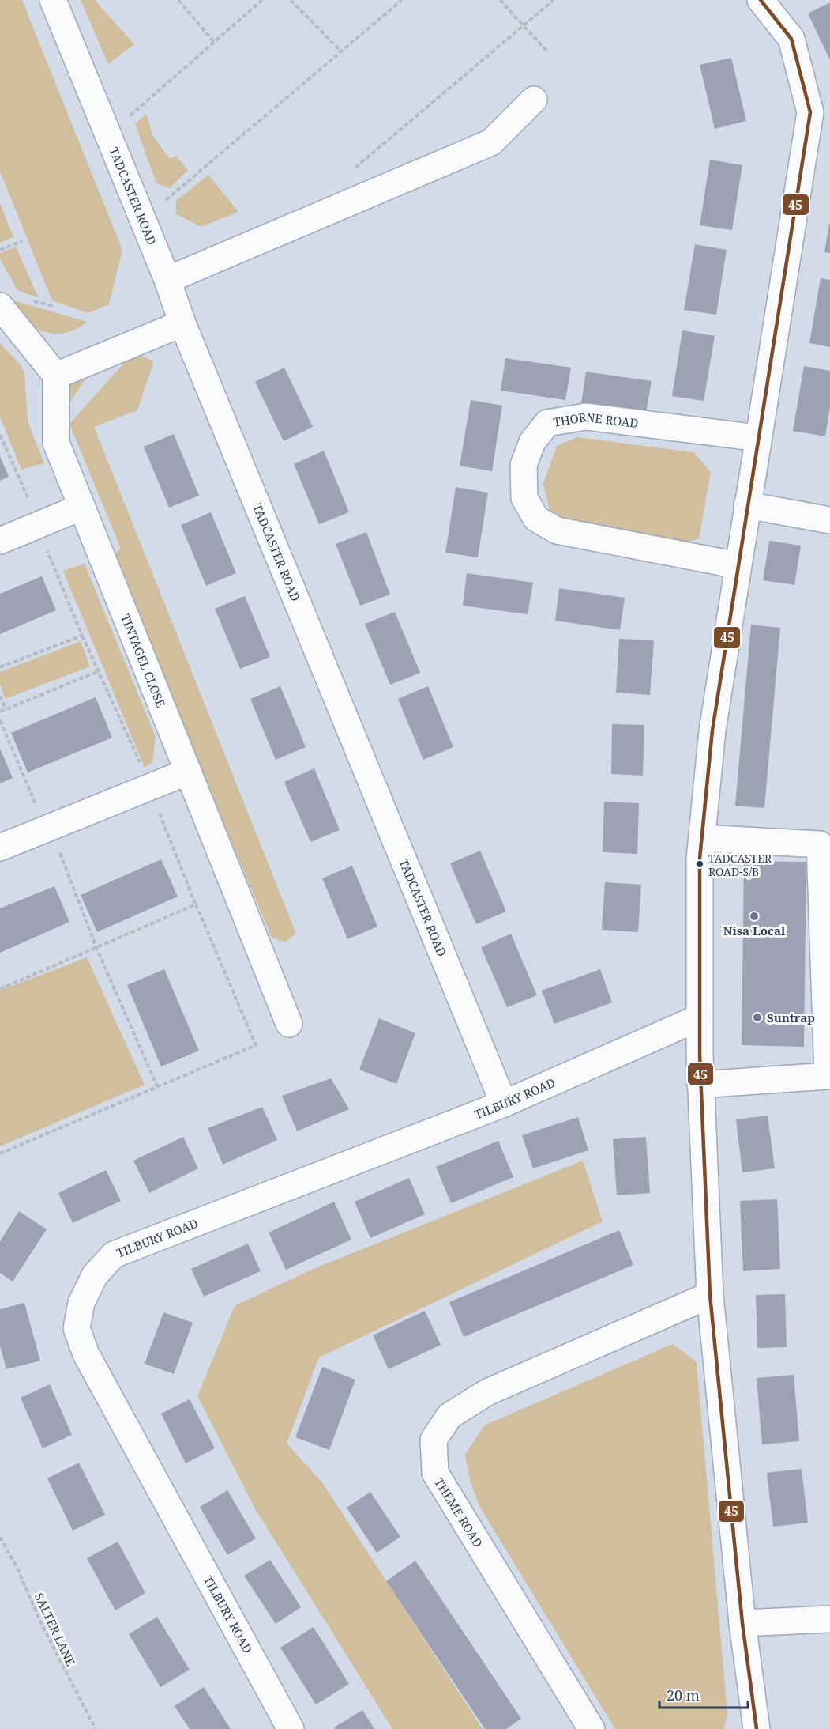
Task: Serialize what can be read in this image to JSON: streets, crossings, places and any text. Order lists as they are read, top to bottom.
{
  "streets": {
    "street": [
      "TADCASTER ROAD",
      "THORNE ROAD",
      "TINTAGEL CLOSE",
      "TILBURY ROAD",
      "THEME ROAD"
    ],
    "path": ["SALTER LANE"]
  },
  "crossings": [
    ["TADCASTER ROAD", "TILBURY ROAD"]
  ],
  "places": ["TADCASTER ROAD-S/B", "Nisa Local", "Suntrap"],
  "lines": ["transit line 45"],
  "scale_bar": "20 m"
}
